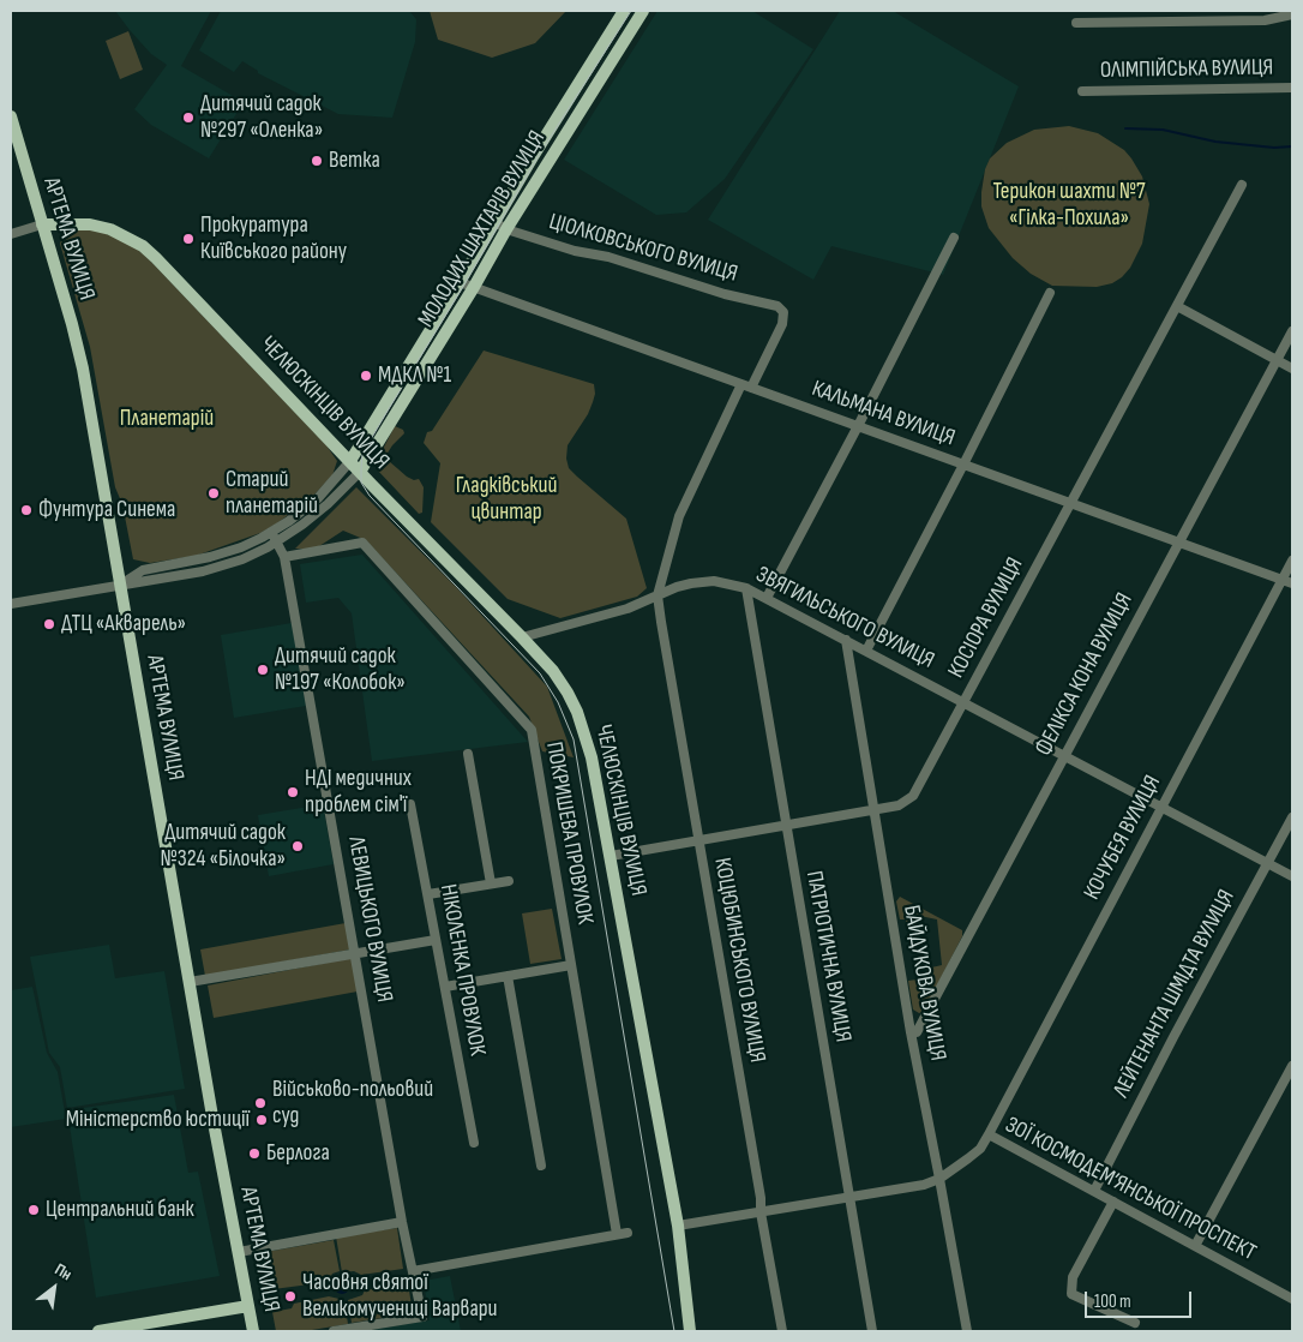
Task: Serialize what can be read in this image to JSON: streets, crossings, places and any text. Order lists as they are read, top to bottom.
{
  "streets": {
    "main road": ["МОЛОДИХ ШАХТАРІВ ВУЛИЦЯ", "АРТЕМА ВУЛИЦЯ", "ЧЕЛЮСКІНЦІВ ВУЛИЦЯ"],
    "street": [
      "ОЛІМПІЙСЬКА ВУЛИЦЯ",
      "ЦІОЛКОВСЬКОГО ВУЛИЦЯ",
      "КАЛЬМАНА ВУЛИЦЯ",
      "ЗВЯГИЛЬСЬКОГО ВУЛИЦЯ",
      "КОСІОРА ВУЛИЦЯ",
      "ФЕЛІКСА КОНА ВУЛИЦЯ",
      "ПОКРИШЕВА ПРОВУЛОК",
      "КОЧУБЕЯ ВУЛИЦЯ",
      "ЛЕВИЦЬКОГО ВУЛИЦЯ",
      "ПАТРІОТИЧНА ВУЛИЦЯ",
      "КОЦЮБИНСЬКОГО ВУЛИЦЯ",
      "НІКОЛЕНКА ПРОВУЛОК",
      "БАЙДУКОВА ВУЛИЦЯ",
      "ЛЕЙТЕНАНТА ШМІДТА ВУЛИЦЯ",
      "ЗОЇ КОСМОДЕМ’ЯНСЬКОЇ ПРОСПЕКТ"
    ]
  },
  "crossings": [
    ["МОЛОДИХ ШАХТАРІВ ВУЛИЦЯ", "ЦІОЛКОВСЬКОГО ВУЛИЦЯ"],
    ["МОЛОДИХ ШАХТАРІВ ВУЛИЦЯ", "ЧЕЛЮСКІНЦІВ ВУЛИЦЯ"],
    ["МОЛОДИХ ШАХТАРІВ ВУЛИЦЯ", "КАЛЬМАНА ВУЛИЦЯ"],
    ["АРТЕМА ВУЛИЦЯ", "ЧЕЛЮСКІНЦІВ ВУЛИЦЯ"],
    ["ЦІОЛКОВСЬКОГО ВУЛИЦЯ", "КАЛЬМАНА ВУЛИЦЯ"],
    ["ЧЕЛЮСКІНЦІВ ВУЛИЦЯ", "ЗВЯГИЛЬСЬКОГО ВУЛИЦЯ"],
    ["ЧЕЛЮСКІНЦІВ ВУЛИЦЯ", "КОСІОРА ВУЛИЦЯ"],
    ["ЧЕЛЮСКІНЦІВ ВУЛИЦЯ", "ЗОЇ КОСМОДЕМ’ЯНСЬКОЇ ПРОСПЕКТ"],
    ["КАЛЬМАНА ВУЛИЦЯ", "КОСІОРА ВУЛИЦЯ"],
    ["КАЛЬМАНА ВУЛИЦЯ", "ФЕЛІКСА КОНА ВУЛИЦЯ"],
    ["КАЛЬМАНА ВУЛИЦЯ", "КОЧУБЕЯ ВУЛИЦЯ"],
    ["ЗВЯГИЛЬСЬКОГО ВУЛИЦЯ", "КОСІОРА ВУЛИЦЯ"],
    ["ЗВЯГИЛЬСЬКОГО ВУЛИЦЯ", "ФЕЛІКСА КОНА ВУЛИЦЯ"],
    ["ЗВЯГИЛЬСЬКОГО ВУЛИЦЯ", "КОЧУБЕЯ ВУЛИЦЯ"],
    ["ЗВЯГИЛЬСЬКОГО ВУЛИЦЯ", "ПАТРІОТИЧНА ВУЛИЦЯ"],
    ["ЗВЯГИЛЬСЬКОГО ВУЛИЦЯ", "КОЦЮБИНСЬКОГО ВУЛИЦЯ"],
    ["ЗВЯГИЛЬСЬКОГО ВУЛИЦЯ", "БАЙДУКОВА ВУЛИЦЯ"],
    ["ЗВЯГИЛЬСЬКОГО ВУЛИЦЯ", "ЛЕЙТЕНАНТА ШМІДТА ВУЛИЦЯ"],
    ["КОСІОРА ВУЛИЦЯ", "ПАТРІОТИЧНА ВУЛИЦЯ"],
    ["КОСІОРА ВУЛИЦЯ", "КОЦЮБИНСЬКОГО ВУЛИЦЯ"],
    ["КОСІОРА ВУЛИЦЯ", "БАЙДУКОВА ВУЛИЦЯ"],
    ["ФЕЛІКСА КОНА ВУЛИЦЯ", "БАЙДУКОВА ВУЛИЦЯ"],
    ["ПОКРИШЕВА ПРОВУЛОК", "ЛЕВИЦЬКОГО ВУЛИЦЯ"],
    ["КОЧУБЕЯ ВУЛИЦЯ", "ЗОЇ КОСМОДЕМ’ЯНСЬКОЇ ПРОСПЕКТ"],
    ["ПАТРІОТИЧНА ВУЛИЦЯ", "ЗОЇ КОСМОДЕМ’ЯНСЬКОЇ ПРОСПЕКТ"],
    ["КОЦЮБИНСЬКОГО ВУЛИЦЯ", "ЗОЇ КОСМОДЕМ’ЯНСЬКОЇ ПРОСПЕКТ"],
    ["БАЙДУКОВА ВУЛИЦЯ", "ЗОЇ КОСМОДЕМ’ЯНСЬКОЇ ПРОСПЕКТ"],
    ["ЛЕЙТЕНАНТА ШМІДТА ВУЛИЦЯ", "ЗОЇ КОСМОДЕМ’ЯНСЬКОЇ ПРОСПЕКТ"]
  ],
  "parks": ["Терикон шахти №7 «Гілка-Похила»", "Планетарій", "Гладківський цвинтар"],
  "places": [
    "Дитячий садок №297 «Оленка»",
    "Ветка",
    "Прокуратура Київського району",
    "МДКЛ №1",
    "Старий планетарій",
    "Фунтура Синема",
    "ДТЦ «Акварель»",
    "Дитячий садок №197 «Колобок»",
    "НДІ медичних проблем сім'ї",
    "Дитячий садок №324 «Білочка»",
    "Військово-польовий суд",
    "Міністерство юстиції",
    "Берлога",
    "Центральний банк",
    "Часовня святої Великомучениці Варвари"
  ],
  "scale_bar": "100 m",
  "north": "top right"
}
